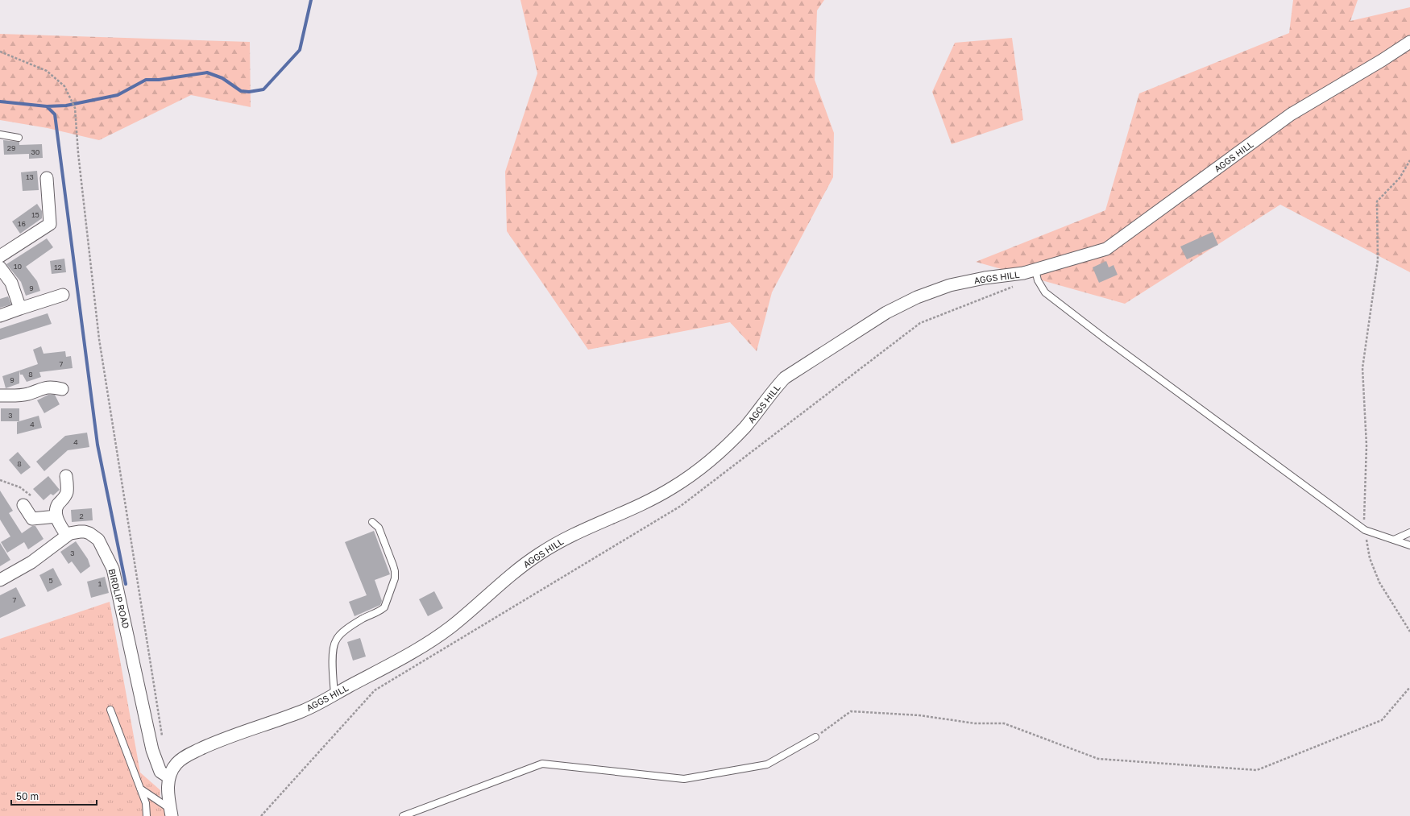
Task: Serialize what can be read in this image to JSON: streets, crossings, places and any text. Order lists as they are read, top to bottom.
{
  "streets": {
    "street": ["AGGS HILL", "BIRDLIP ROAD"]
  },
  "crossings": [
    ["AGGS HILL", "BIRDLIP ROAD"]
  ],
  "house_numbers": [
    "29",
    "30",
    "13",
    "15",
    "16",
    "10",
    "12",
    "9",
    "7",
    "8",
    "9",
    "3",
    "4",
    "4",
    "8",
    "2",
    "3",
    "5",
    "1",
    "7"
  ],
  "scale_bar": "50 m"
}
